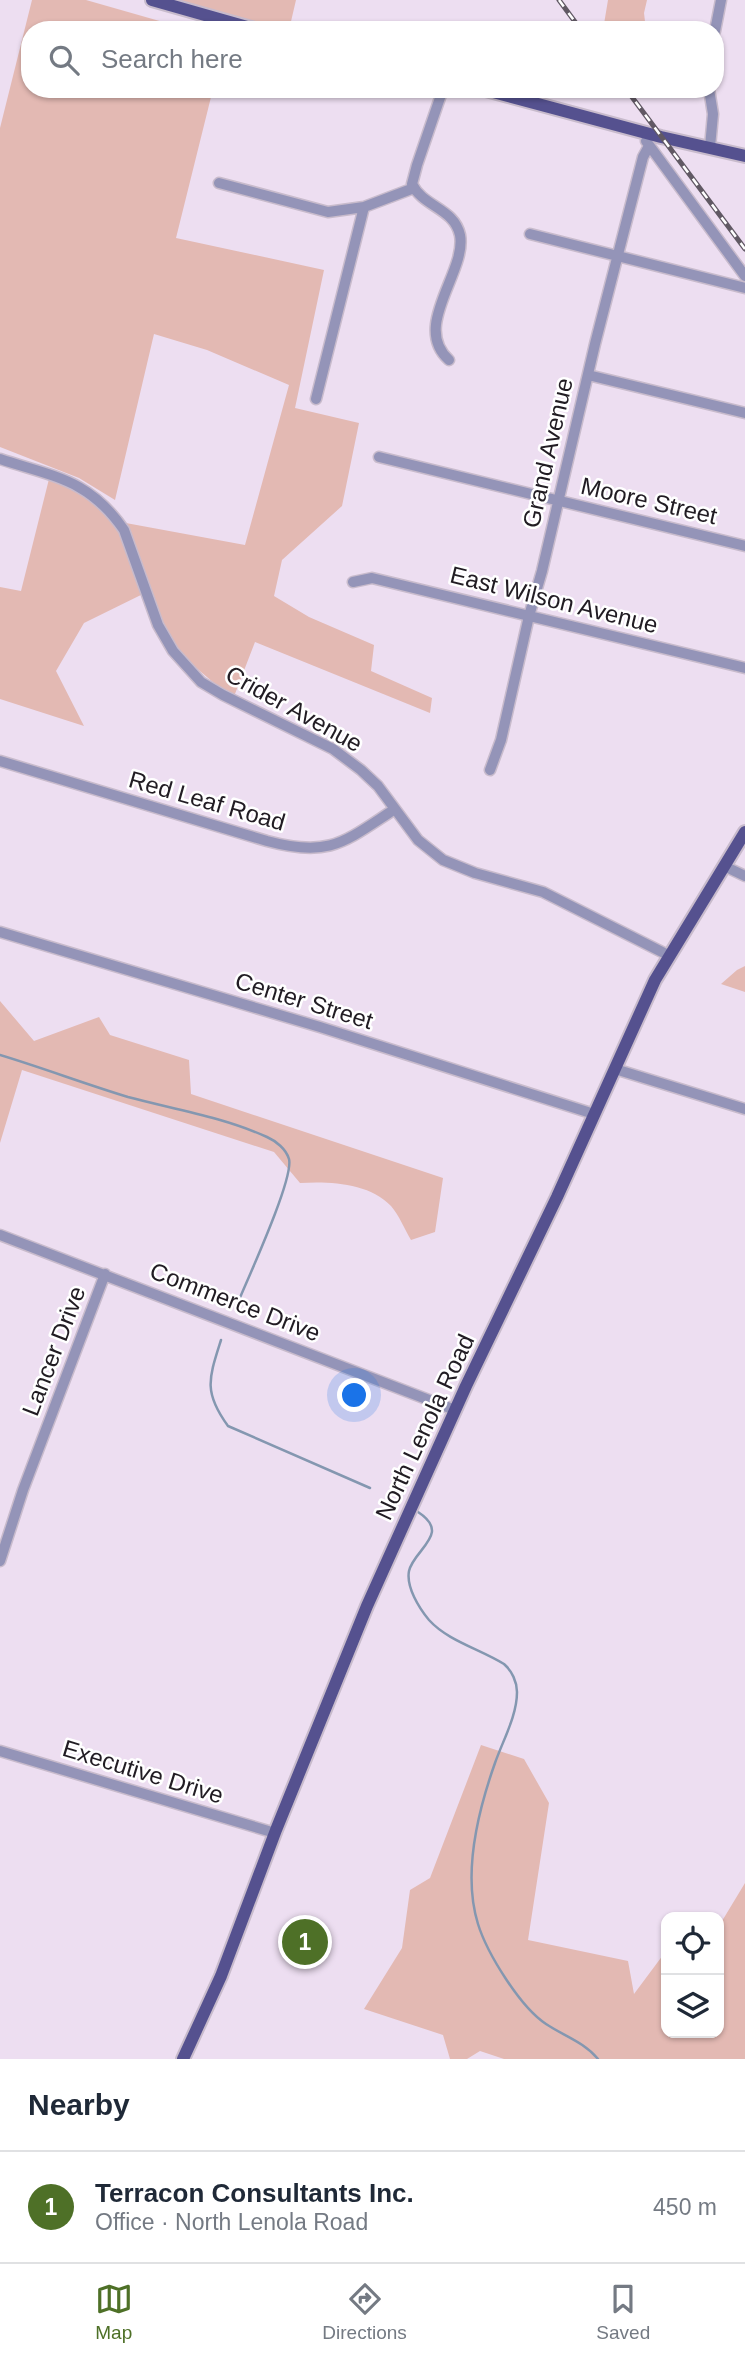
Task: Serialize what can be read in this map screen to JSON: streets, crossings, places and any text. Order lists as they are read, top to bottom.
{
  "streets": {
    "main road": ["North Lenola Road"],
    "street": [
      "Grand Avenue",
      "Moore Street",
      "East Wilson Avenue",
      "Crider Avenue",
      "Red Leaf Road",
      "Center Street",
      "Commerce Drive",
      "Lancer Drive",
      "Executive Drive"
    ]
  },
  "crossings": [
    ["Grand Avenue", "Moore Street"],
    ["Grand Avenue", "East Wilson Avenue"],
    ["Crider Avenue", "Red Leaf Road"],
    ["Crider Avenue", "North Lenola Road"],
    ["Center Street", "North Lenola Road"],
    ["Commerce Drive", "Lancer Drive"],
    ["Commerce Drive", "North Lenola Road"],
    ["North Lenola Road", "Executive Drive"]
  ],
  "page": {
    "search": "Search here",
    "pins": "1",
    "heading": "Nearby",
    "list": [
      {
        "mark": "1",
        "name": "Terracon Consultants Inc.",
        "note": "Office · North Lenola Road",
        "value": "450 m"
      }
    ],
    "nav": ["Map", "Directions", "Saved"]
  }
}
